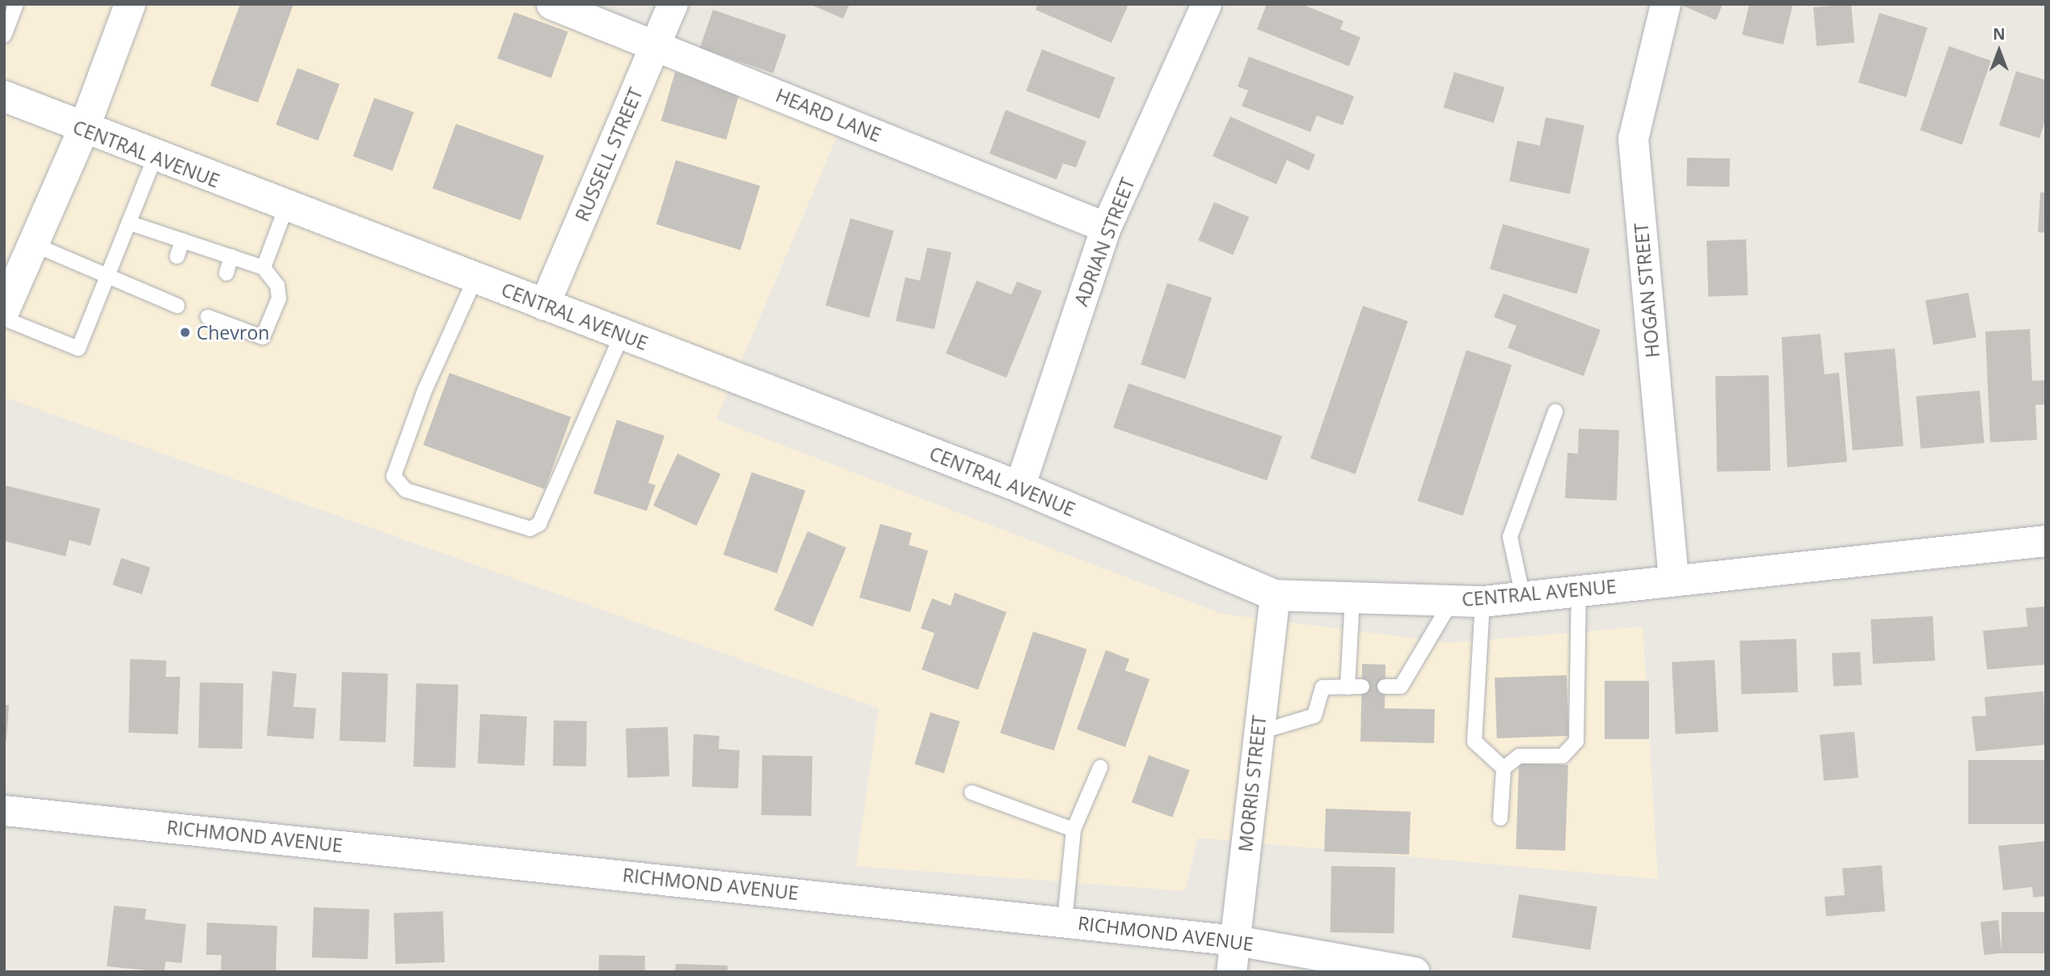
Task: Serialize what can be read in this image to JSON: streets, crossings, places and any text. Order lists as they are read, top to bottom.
{
  "streets": {
    "main road": ["CENTRAL AVENUE"],
    "street": [
      "HEARD LANE",
      "RUSSELL STREET",
      "ADRIAN STREET",
      "HOGAN STREET",
      "MORRIS STREET",
      "RICHMOND AVENUE"
    ]
  },
  "crossings": [
    ["HEARD LANE", "RUSSELL STREET"],
    ["HEARD LANE", "ADRIAN STREET"],
    ["CENTRAL AVENUE", "RUSSELL STREET"],
    ["CENTRAL AVENUE", "ADRIAN STREET"],
    ["CENTRAL AVENUE", "HOGAN STREET"],
    ["CENTRAL AVENUE", "MORRIS STREET"],
    ["MORRIS STREET", "RICHMOND AVENUE"]
  ],
  "places": ["Chevron"],
  "north": "top"
}
